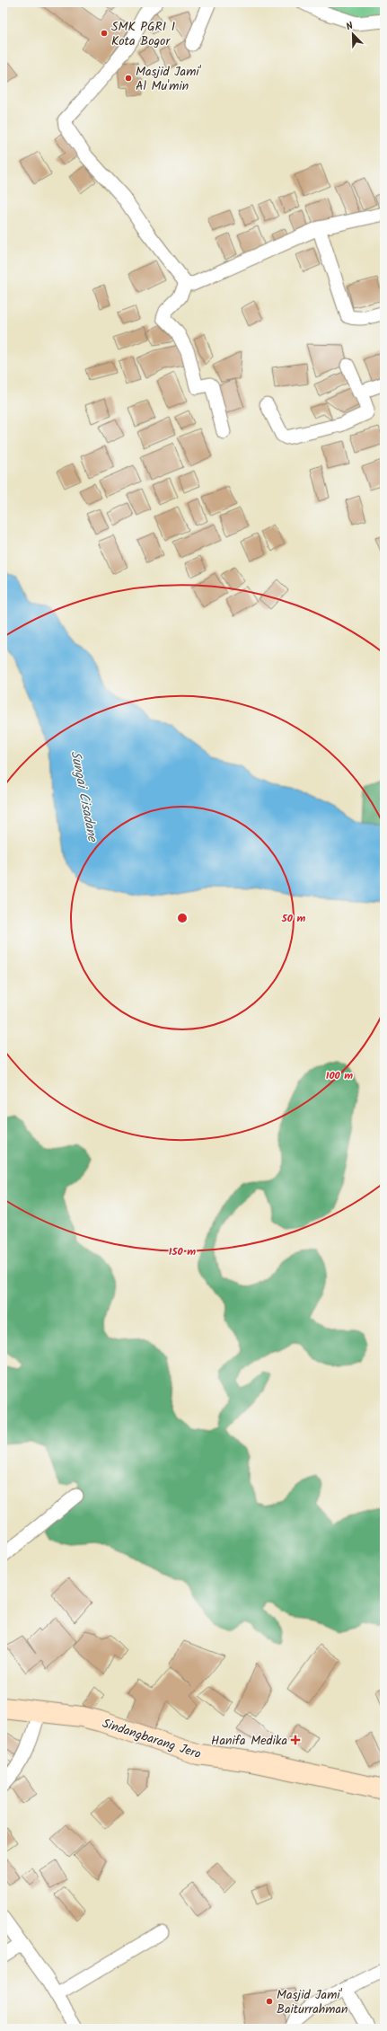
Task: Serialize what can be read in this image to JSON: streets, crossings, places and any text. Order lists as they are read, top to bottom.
{
  "streets": {
    "street": ["Sindangbarang Jero"]
  },
  "water": ["Sungai Cisadane"],
  "places": {
    "other": ["SMK PGRI 1 Kota Bogor", "Masjid Jami' Al Mu'min", "Masjid Jami' Baiturrahman"],
    "health": ["Hanifa Medika"]
  },
  "north": "top left",
  "rings": ["50 m", "100 m", "150 m"]
}
